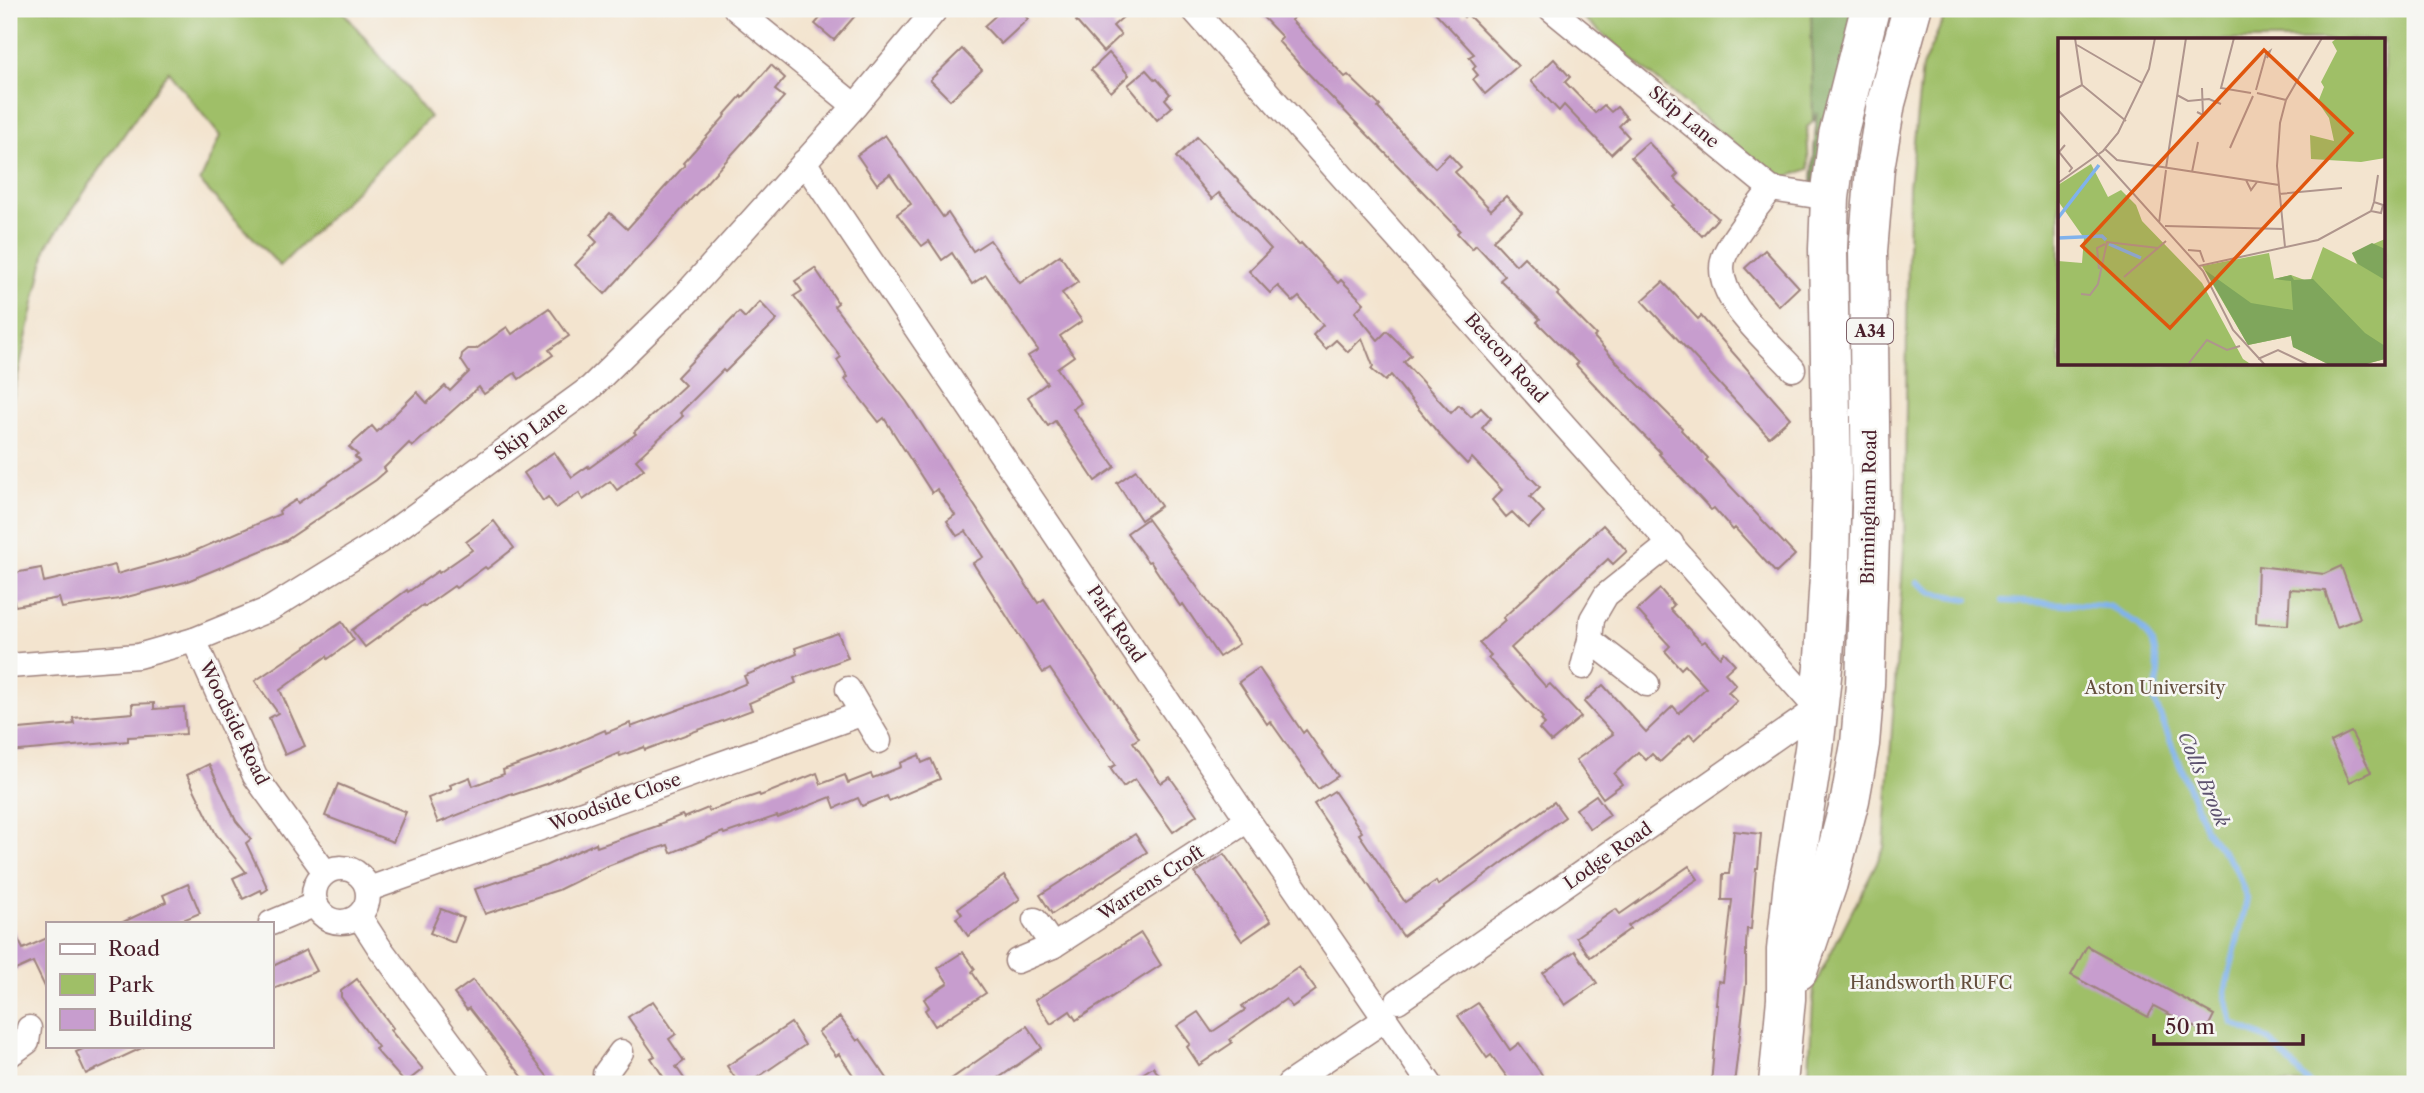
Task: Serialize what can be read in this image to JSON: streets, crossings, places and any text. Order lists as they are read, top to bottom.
{
  "streets": {
    "highway": ["A34", "Birmingham Road"],
    "street": [
      "Skip Lane",
      "Beacon Road",
      "Park Road",
      "Woodside Road",
      "Woodside Close",
      "Lodge Road",
      "Warrens Croft"
    ]
  },
  "crossings": [
    ["Skip Lane", "Park Road"],
    ["Skip Lane", "Woodside Road"],
    ["Beacon Road", "Birmingham Road"],
    ["Beacon Road", "Lodge Road"],
    ["Birmingham Road", "Lodge Road"],
    ["Park Road", "Lodge Road"],
    ["Park Road", "Warrens Croft"],
    ["Woodside Road", "Woodside Close"]
  ],
  "water": ["Colls Brook"],
  "parks": ["Aston University", "Handsworth RUFC"],
  "legend": ["Road", "Park", "Building"],
  "scale_bar": "50 m"
}
